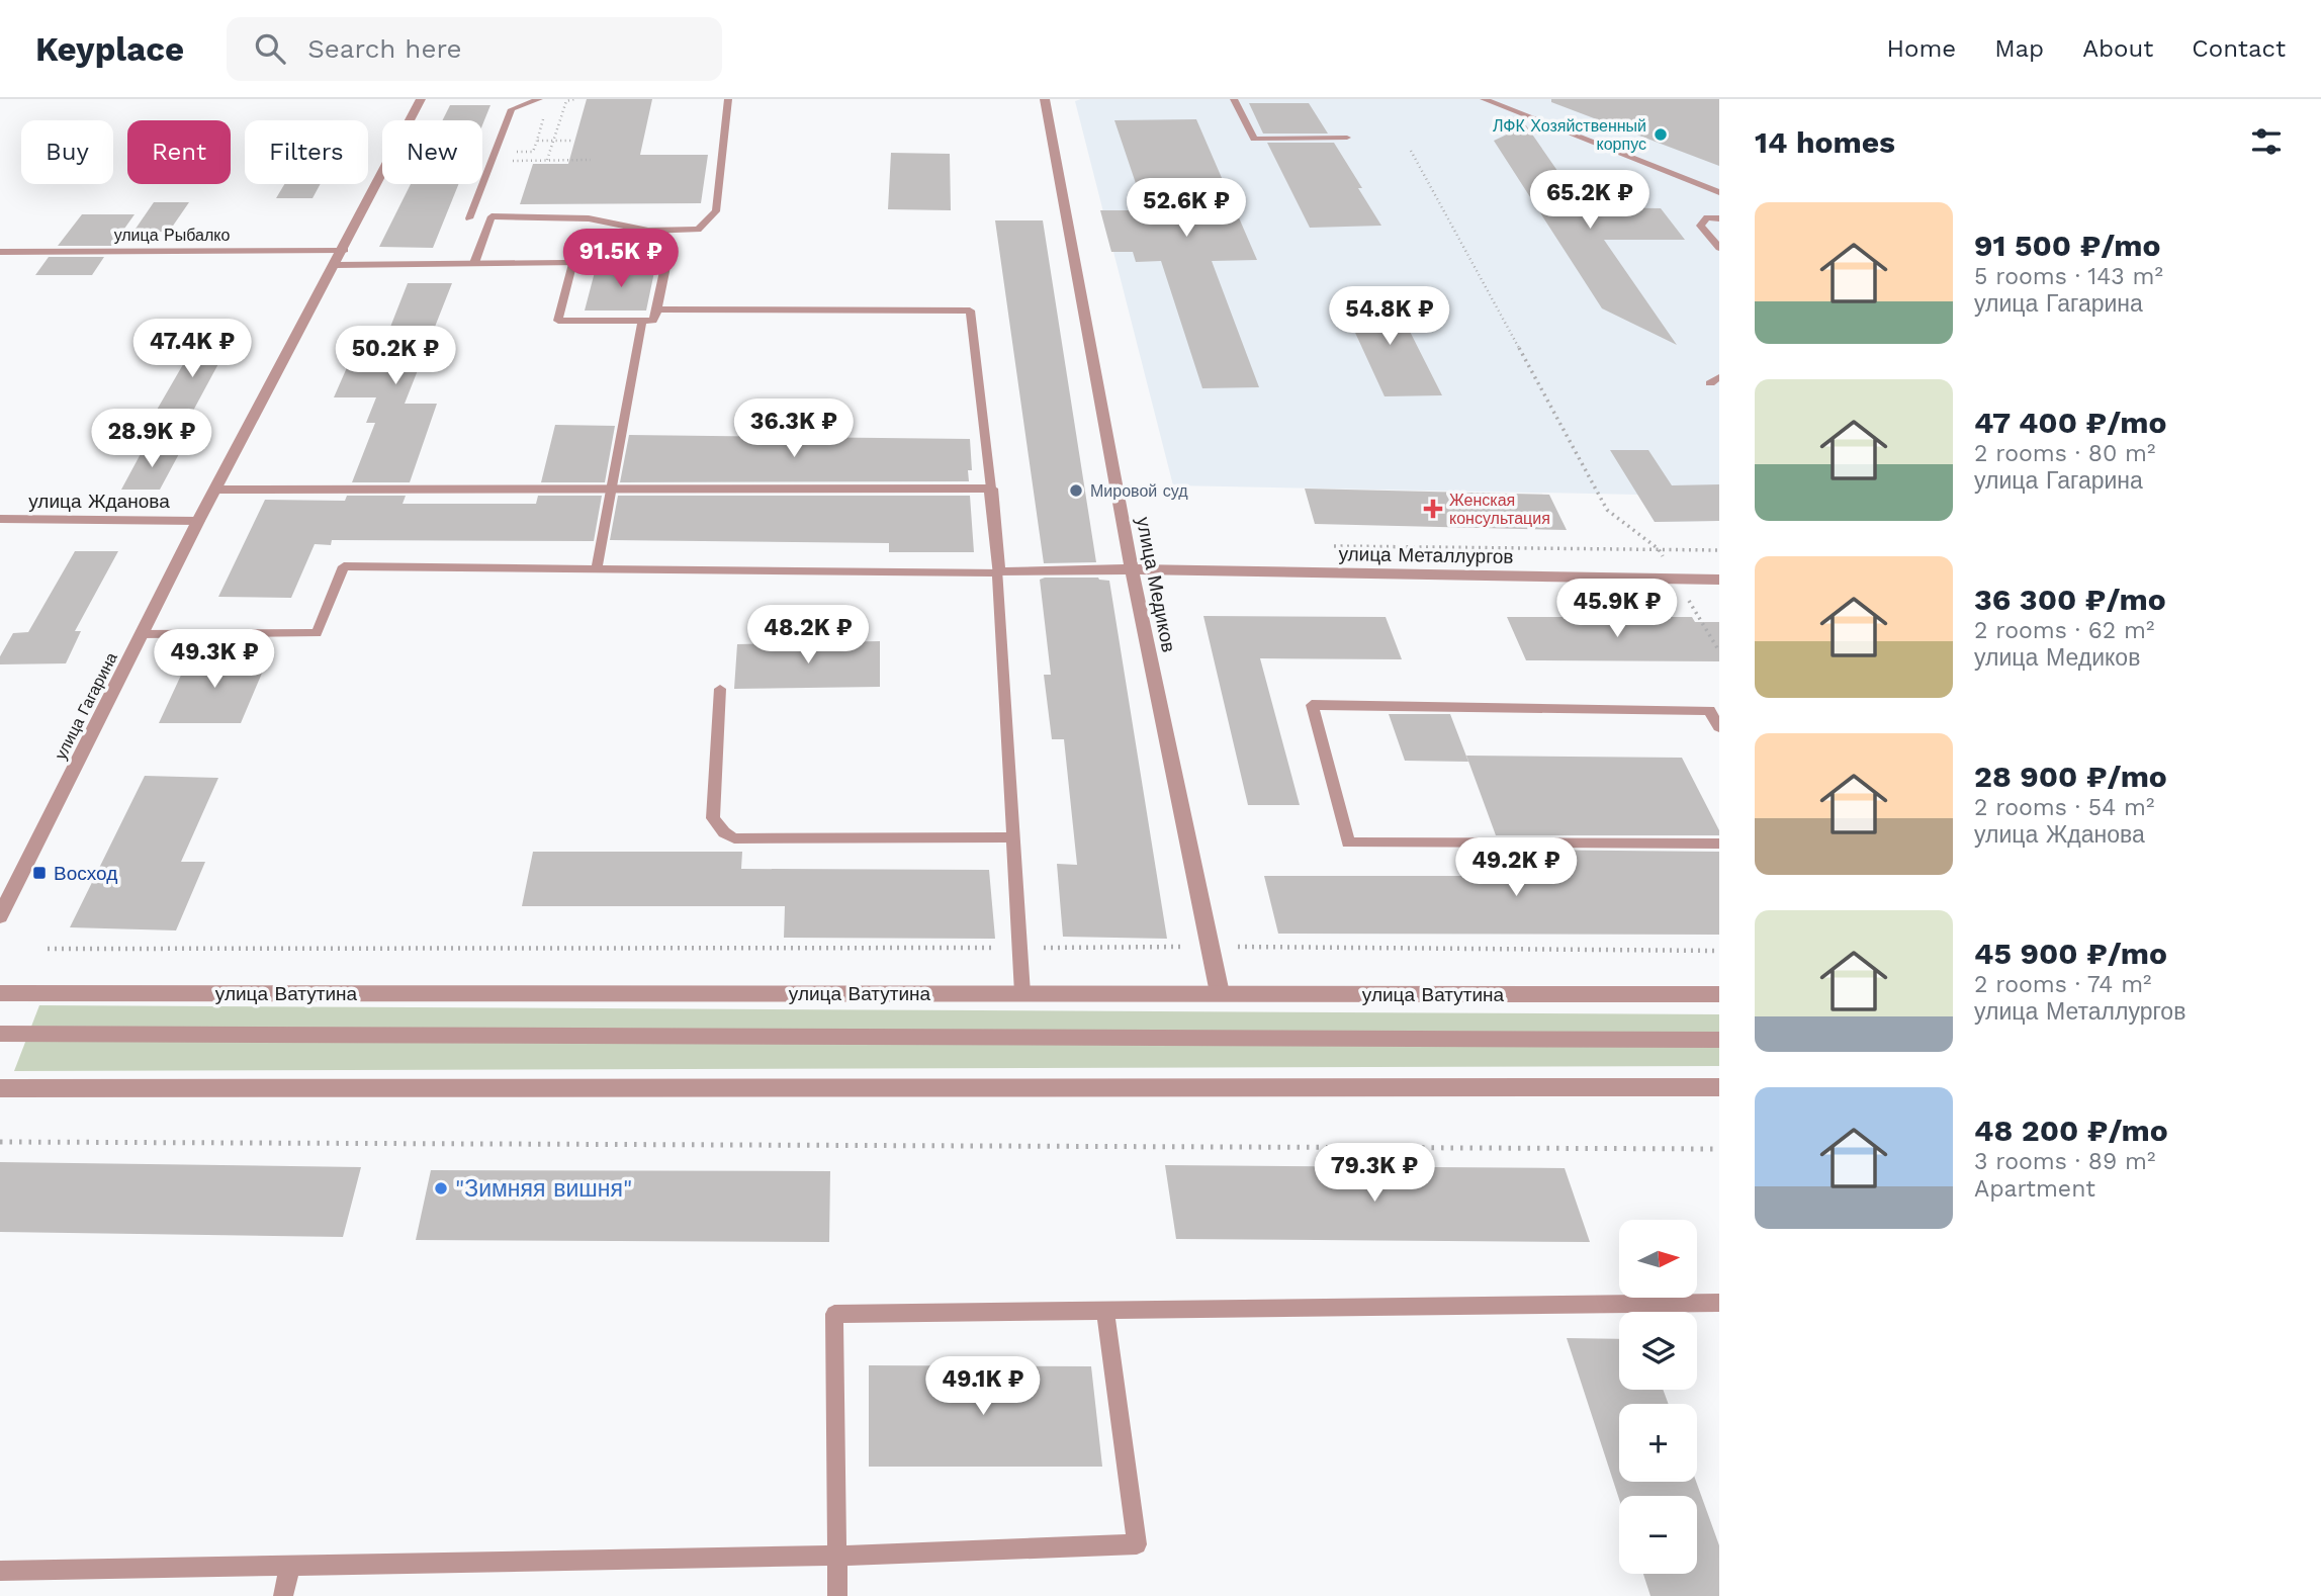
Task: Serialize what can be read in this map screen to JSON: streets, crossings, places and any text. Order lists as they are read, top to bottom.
{
  "streets": {
    "street": [
      "улица Рыбалко",
      "улица Жданова",
      "улица Металлургов",
      "улица Медиков",
      "улица Гагарина",
      "улица Ватутина"
    ]
  },
  "crossings": [
    ["улица Рыбалко", "улица Гагарина"],
    ["улица Жданова", "улица Гагарина"],
    ["улица Металлургов", "улица Медиков"],
    ["улица Медиков", "улица Ватутина"]
  ],
  "places": {
    "other": ["ЛФК Хозяйственный корпус", "Мировой суд", "\"Зимняя вишня\""],
    "health": ["Женская консультация"],
    "transit": ["Восход"]
  },
  "north": "right",
  "page": {
    "header": "Keyplace",
    "search": "Search here",
    "nav": [
      "Home",
      "Map",
      "About",
      "Contact"
    ],
    "heading": "14 homes",
    "chip": [
      "Buy",
      "Rent",
      "Filters",
      "New"
    ],
    "price": [
      "65.2K ₽",
      "52.6K ₽",
      "91.5K ₽",
      "54.8K ₽",
      "47.4K ₽",
      "50.2K ₽",
      "36.3K ₽",
      "28.9K ₽",
      "45.9K ₽",
      "48.2K ₽",
      "49.3K ₽",
      "49.2K ₽",
      "79.3K ₽",
      "49.1K ₽"
    ],
    "list": [
      {
        "name": "91 500 ₽/mo",
        "note": "5 rooms · 143 m² · улица Гагарина"
      },
      {
        "name": "47 400 ₽/mo",
        "note": "2 rooms · 80 m² · улица Гагарина"
      },
      {
        "name": "36 300 ₽/mo",
        "note": "2 rooms · 62 m² · улица Медиков"
      },
      {
        "name": "28 900 ₽/mo",
        "note": "2 rooms · 54 m² · улица Жданова"
      },
      {
        "name": "45 900 ₽/mo",
        "note": "2 rooms · 74 m² · улица Металлургов"
      },
      {
        "name": "48 200 ₽/mo",
        "note": "3 rooms · 89 m² · Apartment"
      }
    ],
    "map_buttons": ["+", "−"]
  }
}
